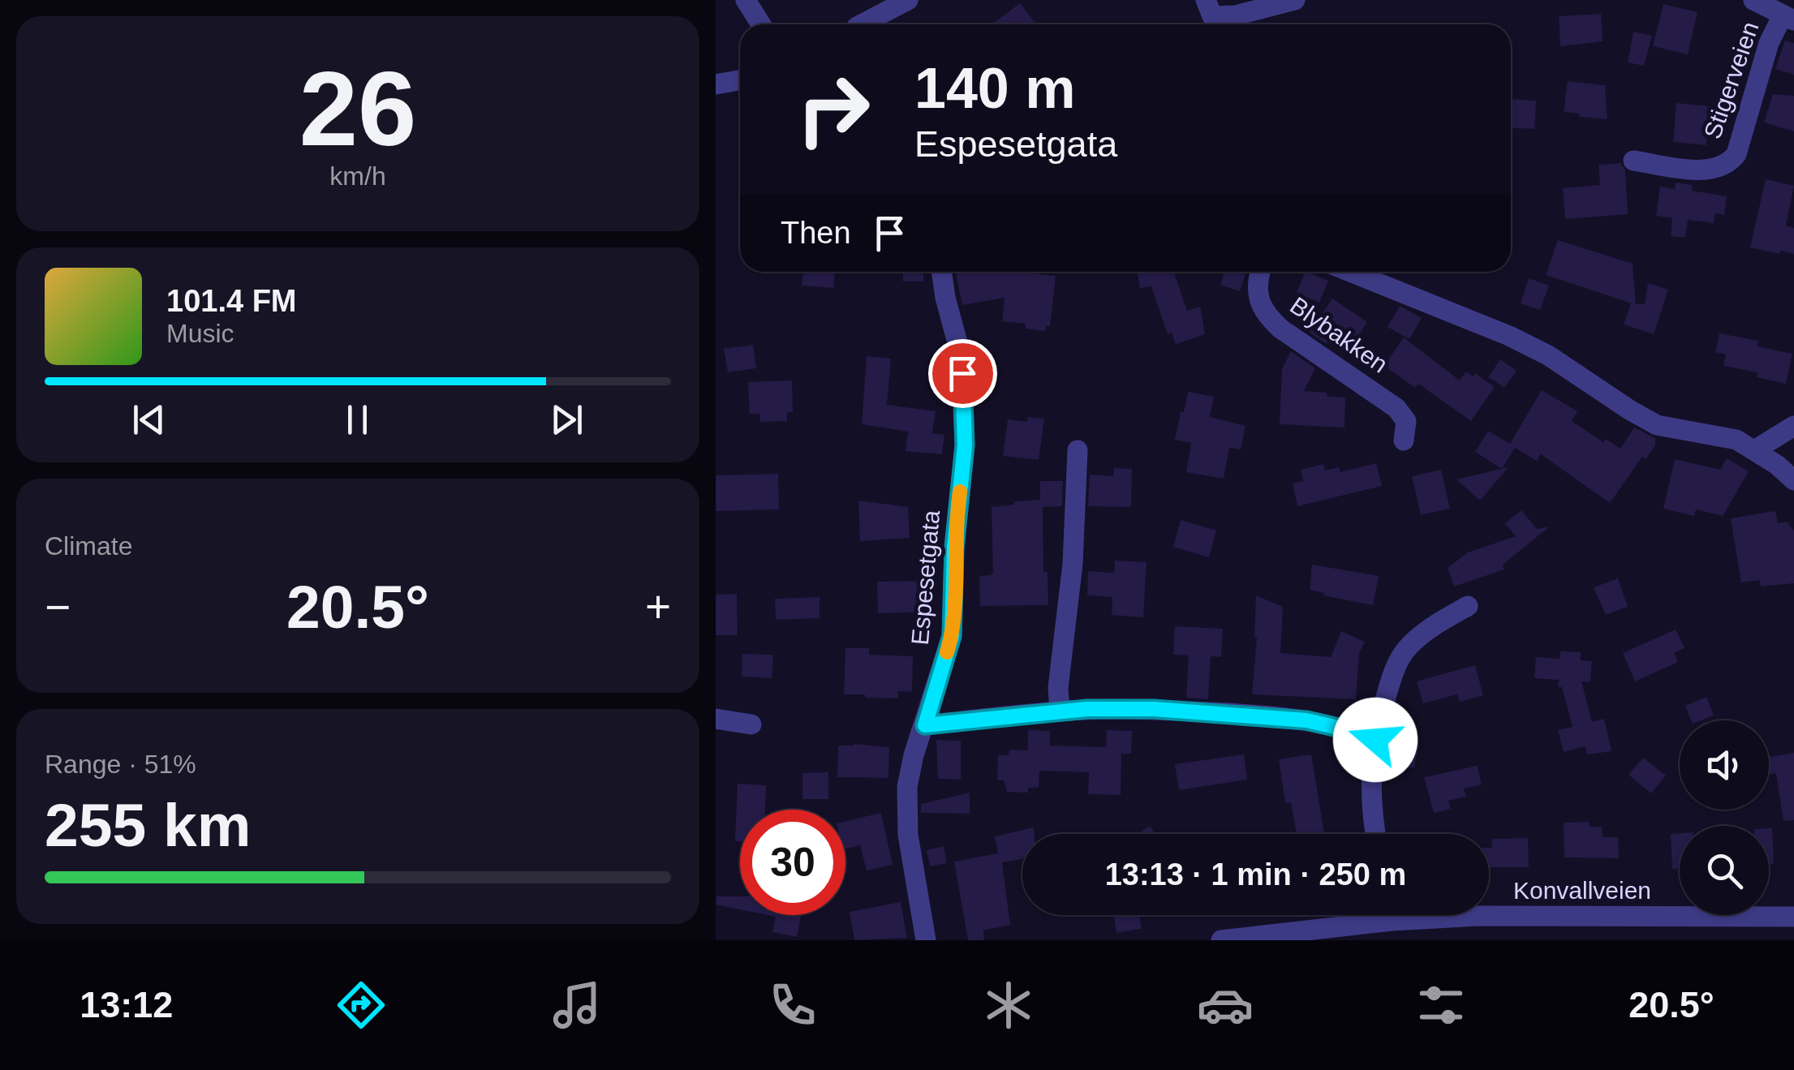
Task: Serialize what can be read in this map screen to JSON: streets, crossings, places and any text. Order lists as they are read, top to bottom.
{
  "streets": {
    "street": [
      "Stigerveien",
      "Blybakken",
      "Espesetgata",
      "Konvallveien"
    ]
  },
  "page": {
    "tile": [
      ["26", "km/h"],
      "Climate",
      ["Range · 51%", "255 km"]
    ],
    "turn": ["140 m", "Espesetgata"],
    "then": "Then",
    "song": ["101.4 FM", "Music"],
    "heat": ["−", "20.5°", "+"],
    "limit": "30",
    "trip": "13:13 · 1 min · 250 m",
    "tabs": ["13:12", "20.5°"]
  }
}
